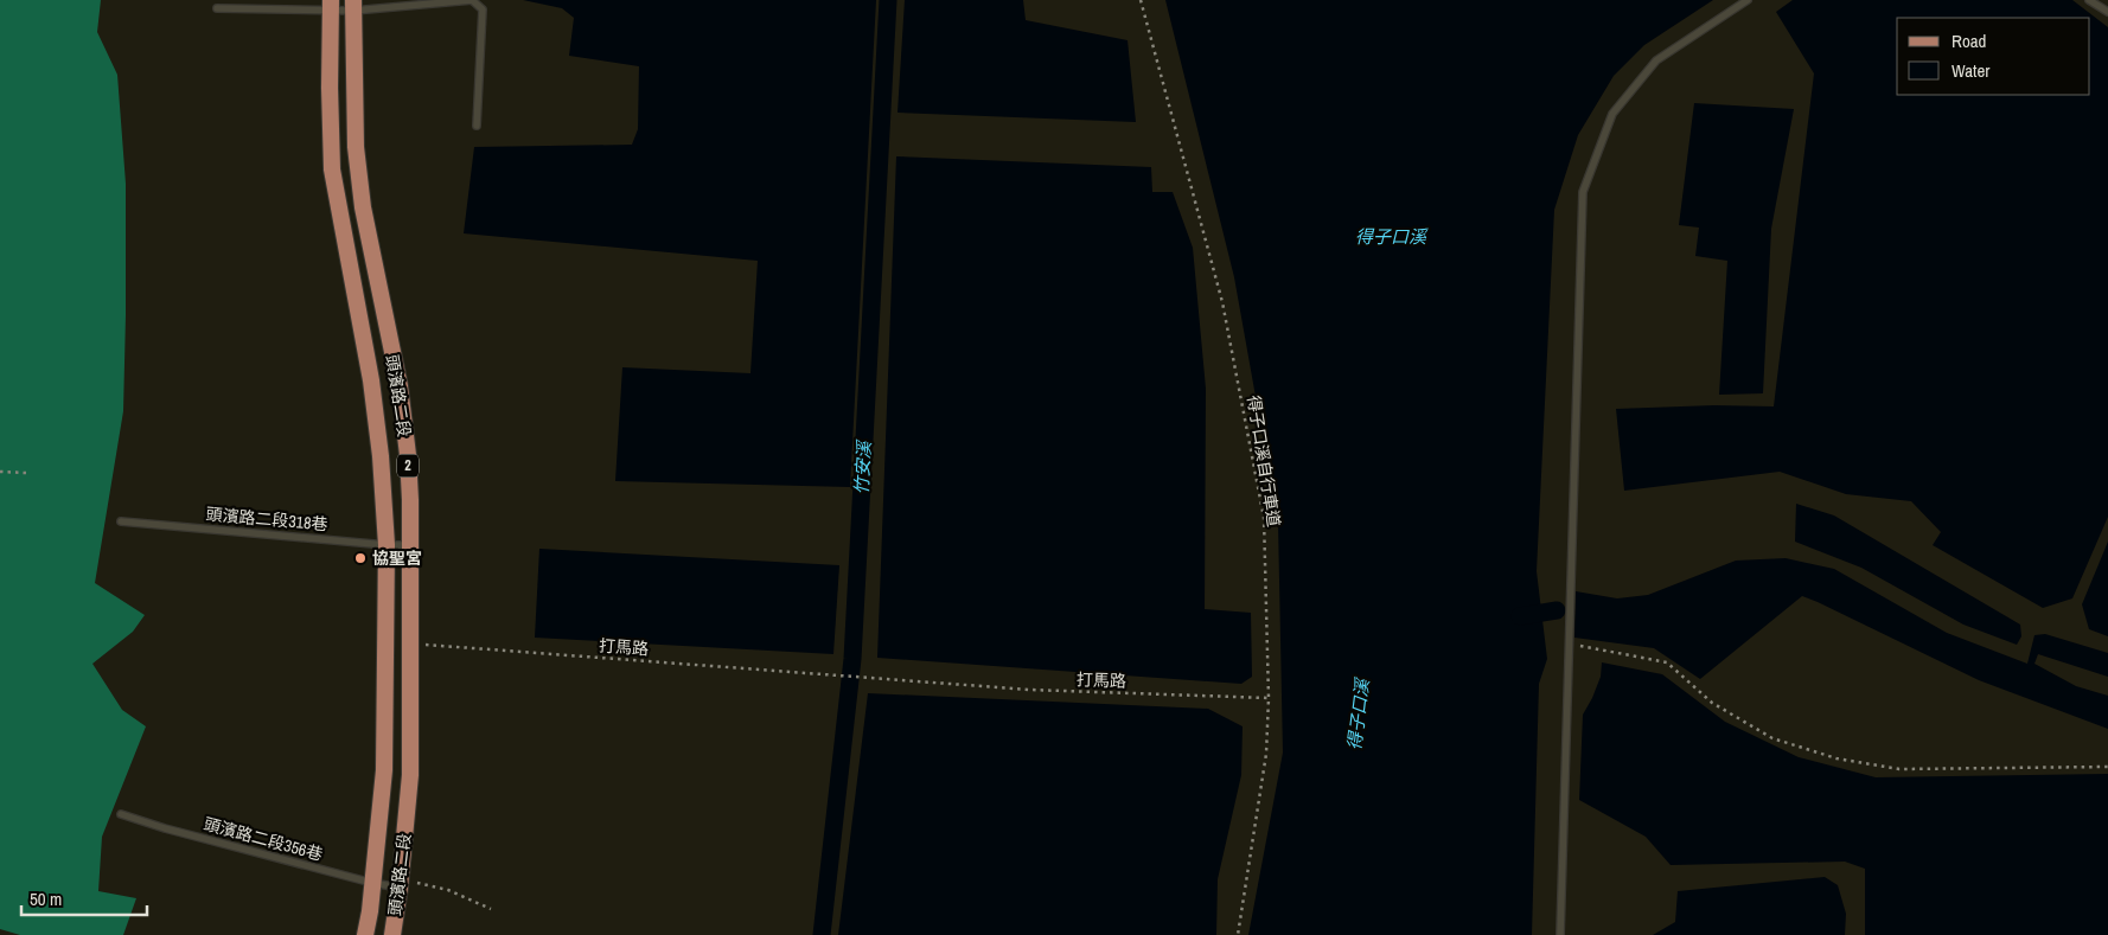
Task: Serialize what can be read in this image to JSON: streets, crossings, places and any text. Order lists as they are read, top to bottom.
{
  "streets": {
    "main road": ["頭濱路二段", "2"],
    "lane": ["頭濱路二段318巷", "頭濱路二段356巷"],
    "path": ["得子口溪自行車道", "打馬路"]
  },
  "crossings": [
    ["頭濱路二段", "頭濱路二段318巷"],
    ["頭濱路二段", "打馬路"],
    ["頭濱路二段", "頭濱路二段356巷"],
    ["得子口溪自行車道", "打馬路"]
  ],
  "water": ["得子口溪", "竹安溪"],
  "places": ["協聖宮"],
  "legend": ["Road", "Water"],
  "scale_bar": "50 m"
}
